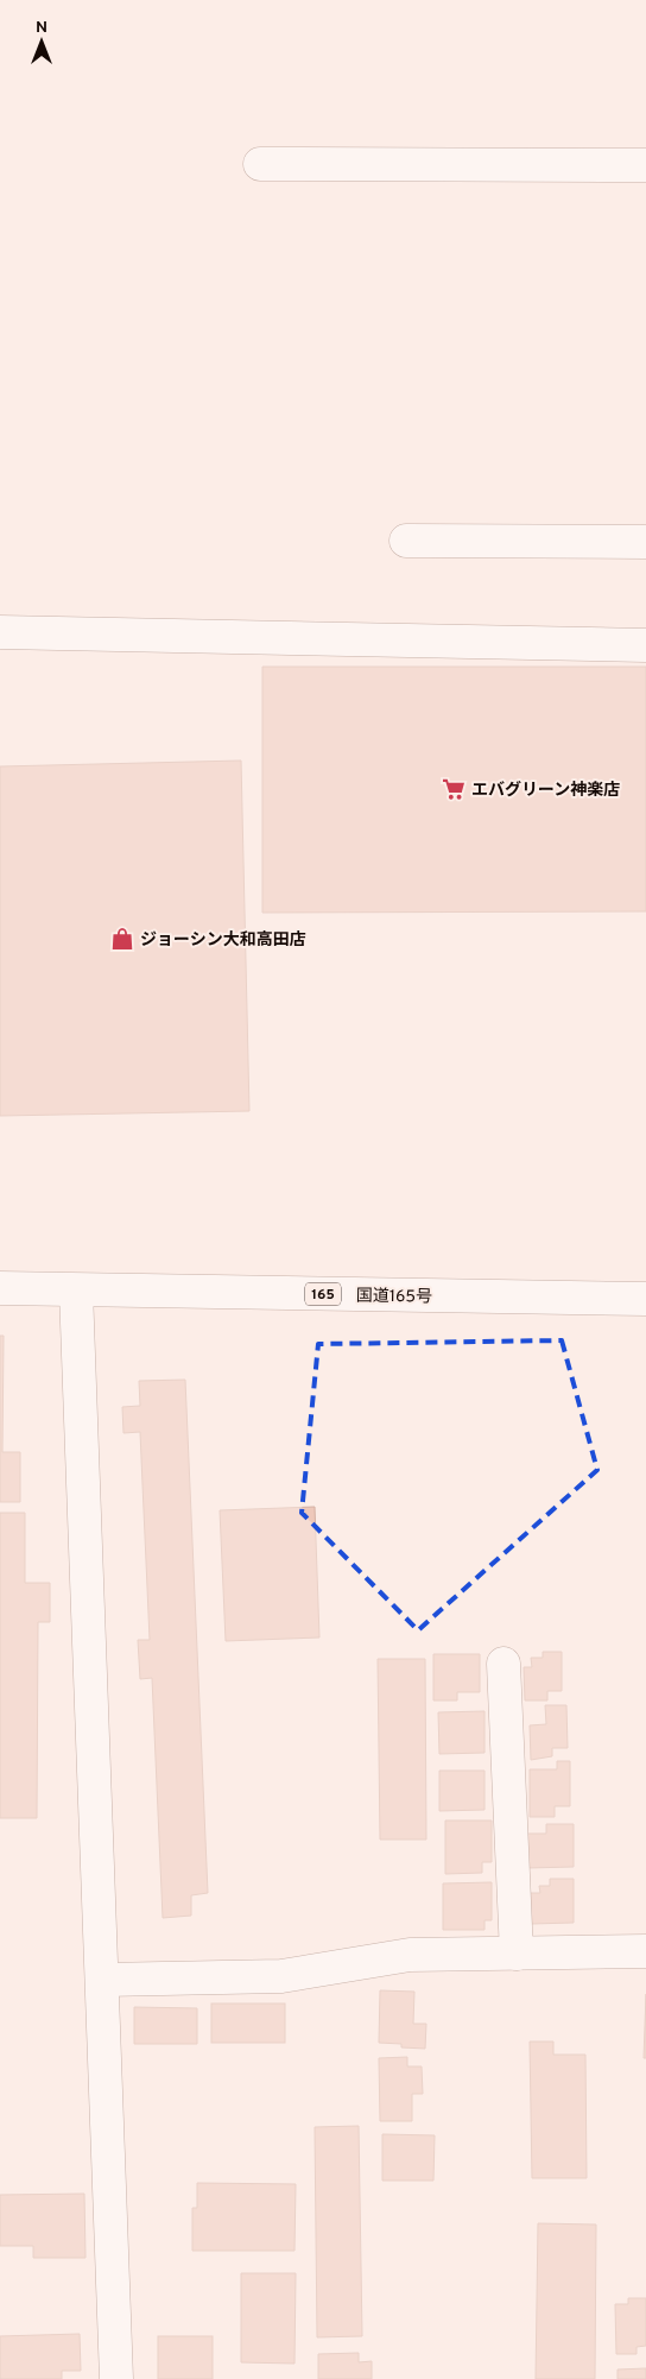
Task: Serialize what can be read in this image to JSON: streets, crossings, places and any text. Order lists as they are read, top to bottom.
{
  "streets": {
    "main road": ["165", "国道165号"]
  },
  "places": {
    "supermarket": ["エバグリーン神楽店"],
    "shop": ["ジョーシン大和高田店"]
  },
  "north": "top"
}
